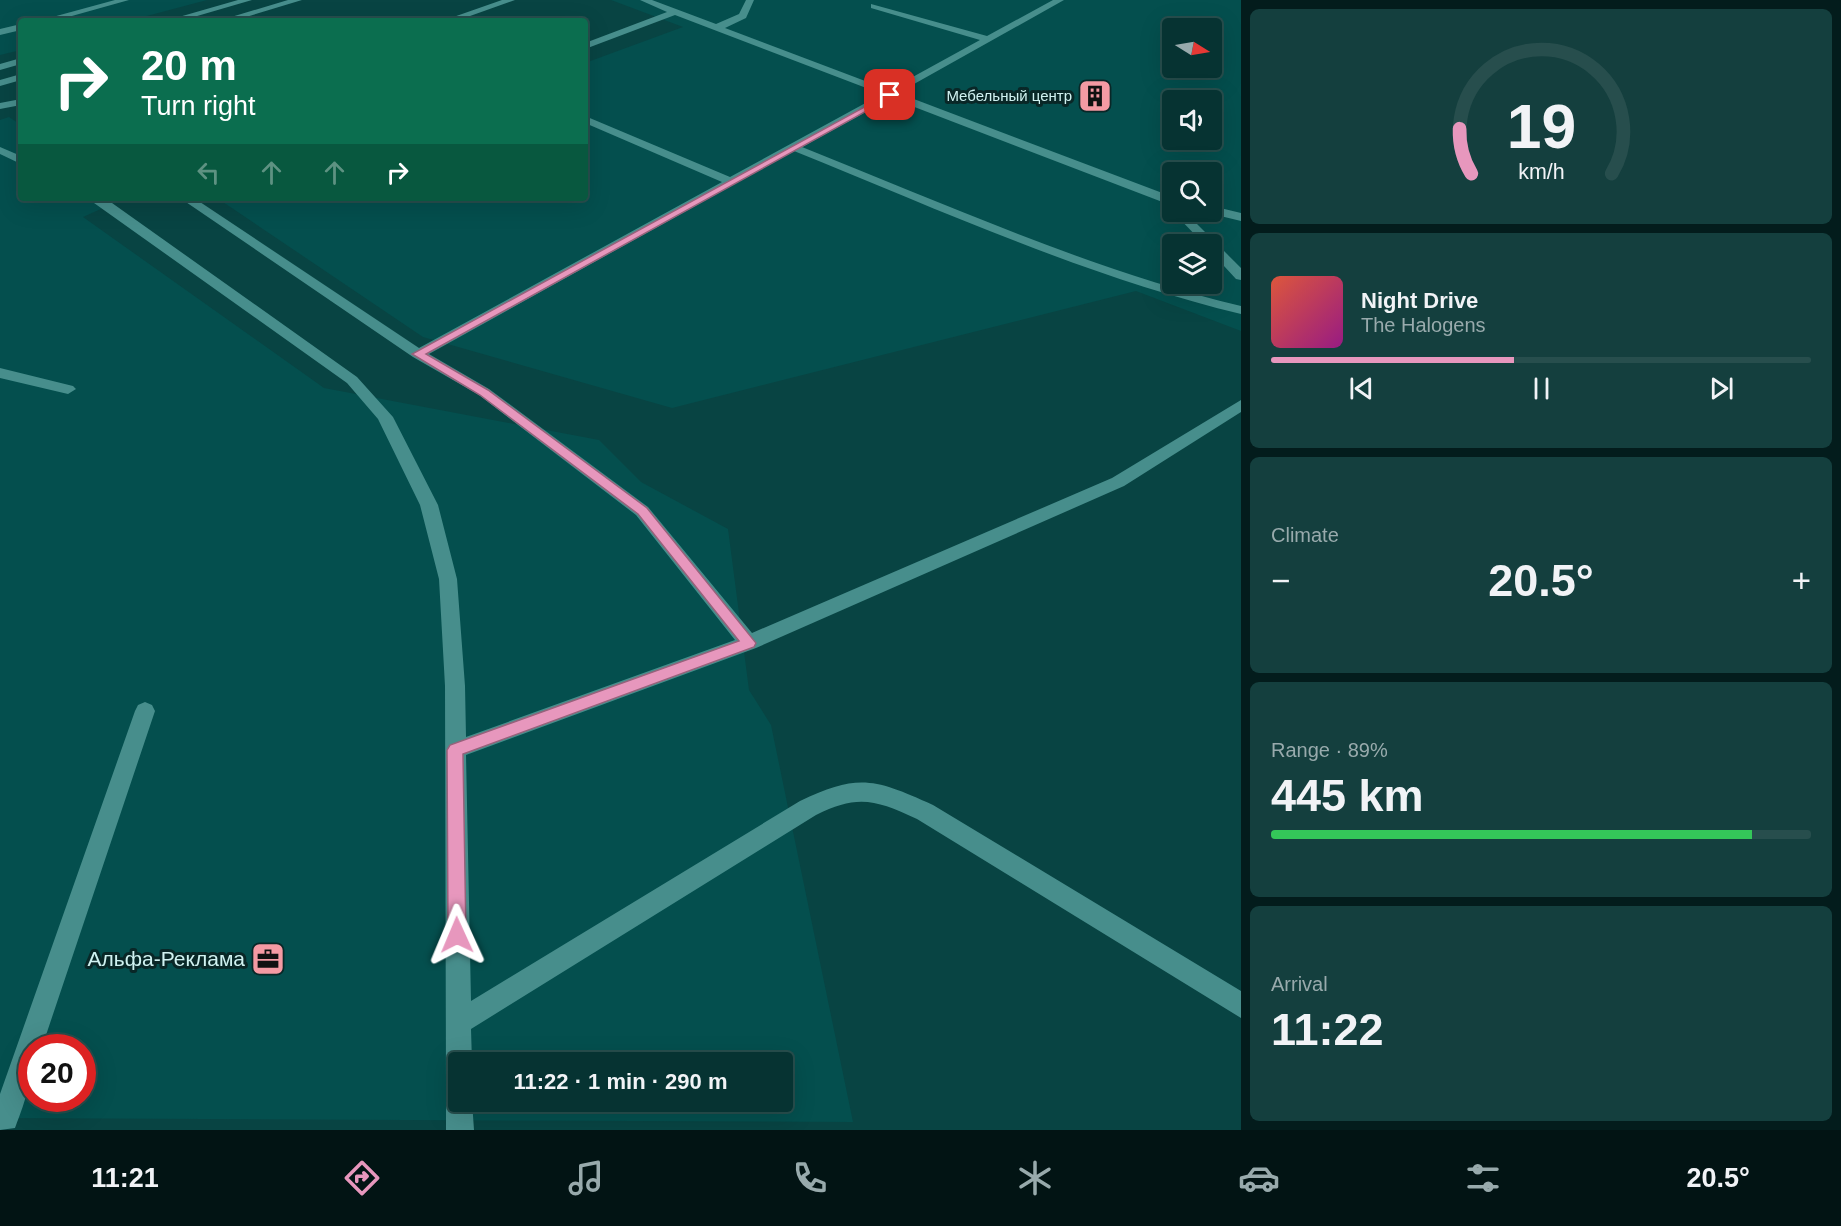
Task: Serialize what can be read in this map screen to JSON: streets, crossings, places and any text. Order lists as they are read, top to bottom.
{
  "places": {
    "building": ["Мебельный центр"],
    "office": ["Альфа-Реклама"]
  },
  "north": "right",
  "page": {
    "turn": ["20 m", "Turn right"],
    "song": ["Night Drive", "The Halogens"],
    "tile": [
      "Climate",
      ["Range · 89%", "445 km"],
      ["Arrival", "11:22"]
    ],
    "heat": ["−", "20.5°", "+"],
    "limit": "20",
    "trip": "11:22 · 1 min · 290 m",
    "tabs": ["11:21", "20.5°"],
    "gauge": ["19", "km/h"]
  }
}
